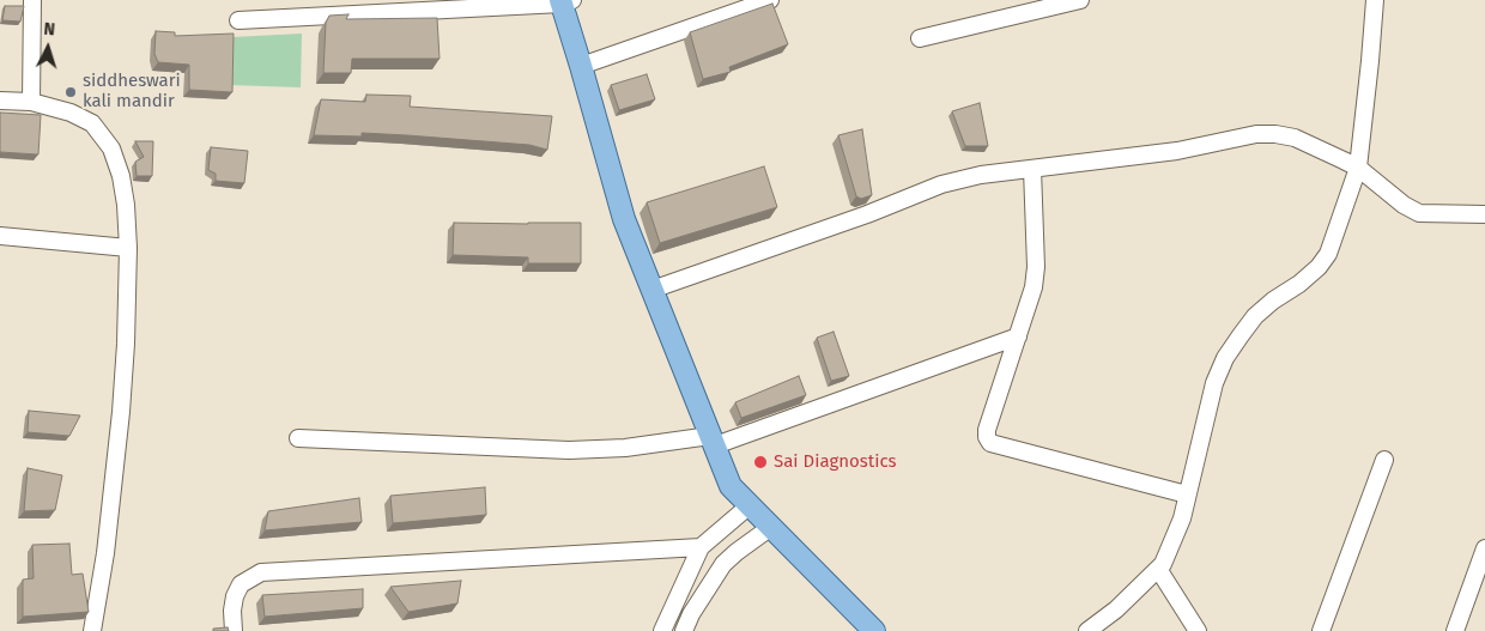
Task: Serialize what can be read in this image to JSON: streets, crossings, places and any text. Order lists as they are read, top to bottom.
{
  "places": ["siddheswari kali mandir", "Sai Diagnostics"],
  "north": "top"
}
